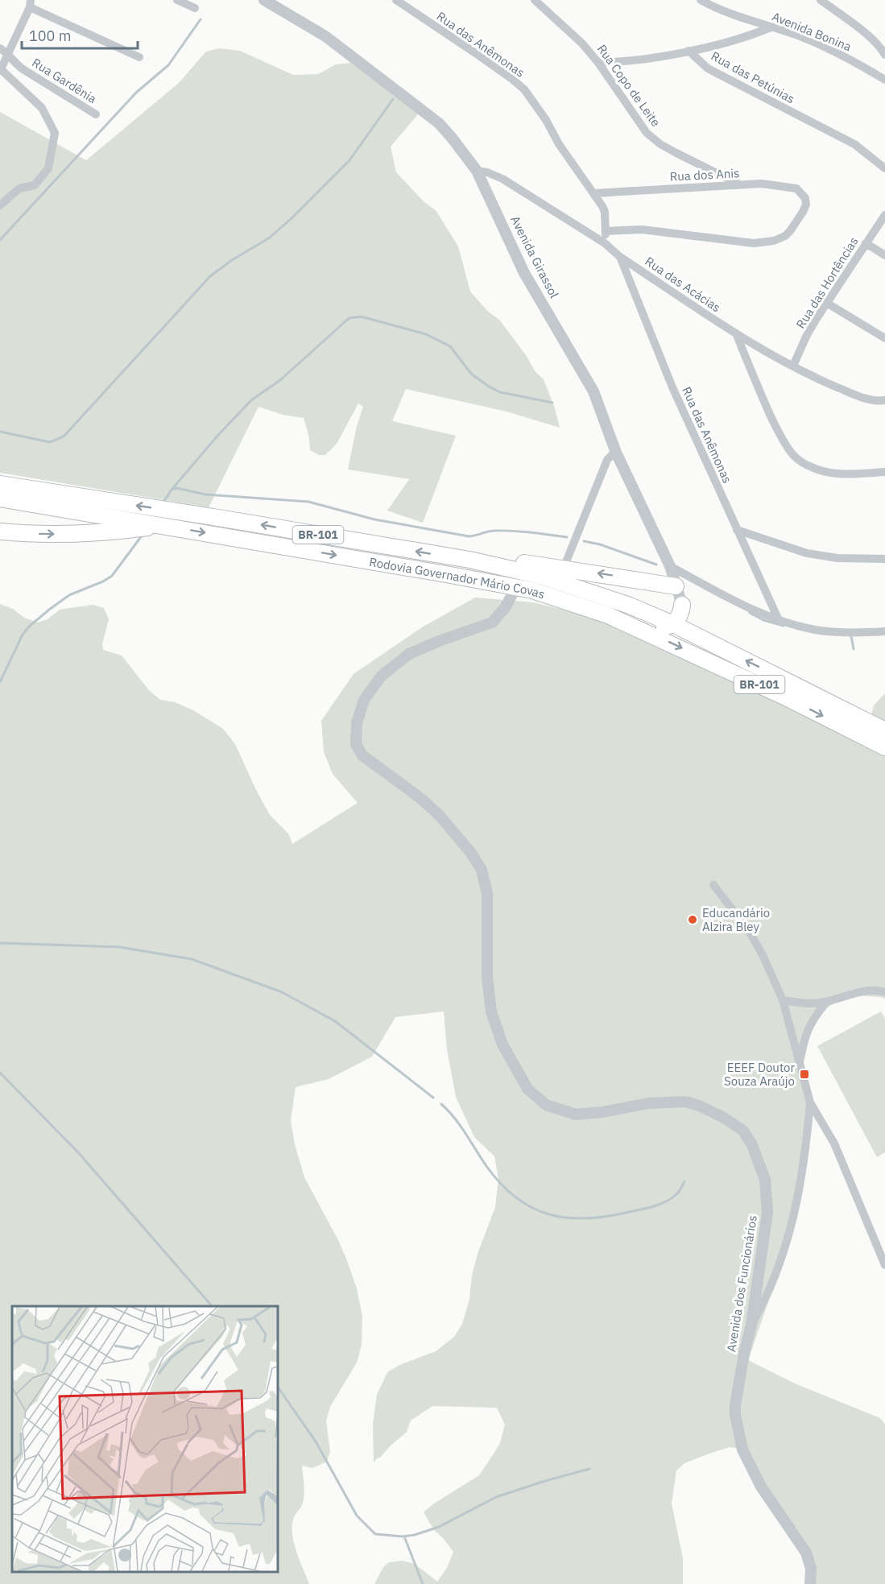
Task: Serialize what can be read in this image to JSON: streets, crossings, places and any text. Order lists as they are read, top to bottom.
{
  "streets": {
    "highway": ["BR-101", "Rodovia Governador Mário Covas"],
    "street": [
      "Avenida Bonina",
      "Rua das Anêmonas",
      "Rua das Petúnias",
      "Rua Gardênia",
      "Rua Copo de Leite",
      "Rua dos Anis",
      "Avenida Girassol",
      "Rua das Hortências",
      "Rua das Acácias",
      "Avenida dos Funcionários"
    ]
  },
  "crossings": [
    ["Rua das Anêmonas", "Rua dos Anis"],
    ["Rua das Anêmonas", "Rua das Acácias"],
    ["Rua Copo de Leite", "Rua dos Anis"],
    ["Avenida Girassol", "Rua das Acácias"],
    ["Rua das Hortências", "Rua das Acácias"],
    ["Rodovia Governador Mário Covas", "Avenida dos Funcionários"]
  ],
  "places": {
    "other": ["Educandário Alzira Bley"],
    "transit": ["EEEF Doutor Souza Araújo"]
  },
  "scale_bar": "100 m"
}
